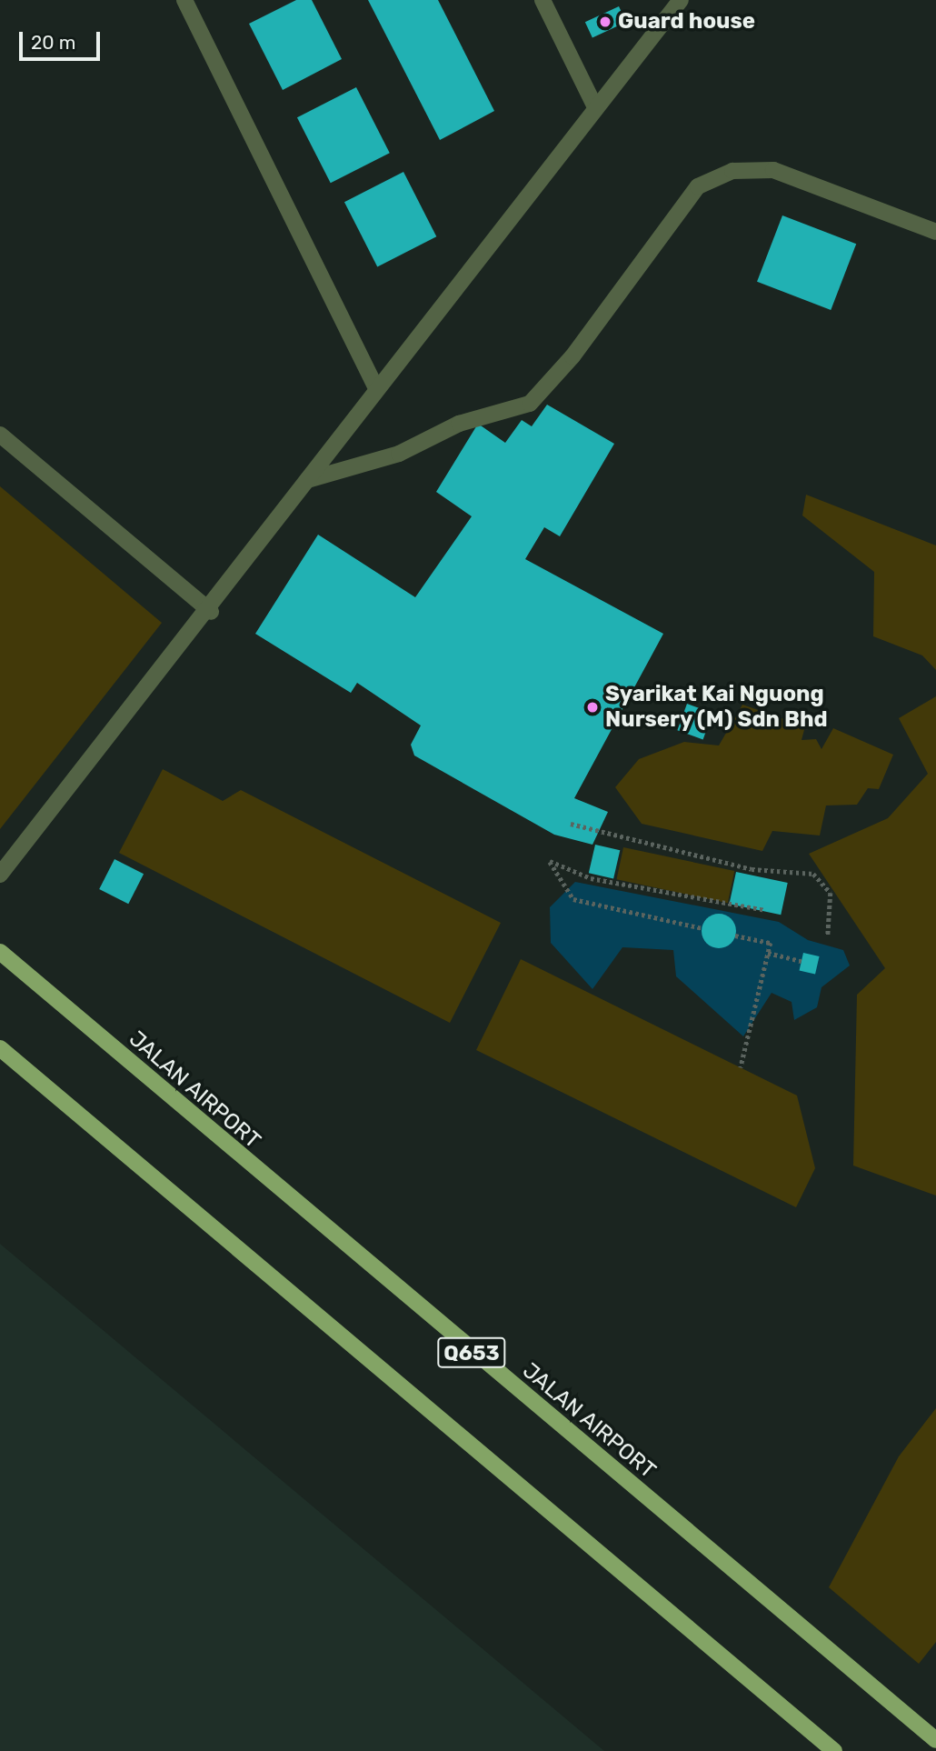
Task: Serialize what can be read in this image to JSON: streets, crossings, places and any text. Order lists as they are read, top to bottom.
{
  "streets": {
    "main road": ["JALAN AIRPORT", "Q653"]
  },
  "places": ["Guard house", "Syarikat Kai Nguong Nursery (M) Sdn Bhd"],
  "scale_bar": "20 m"
}
